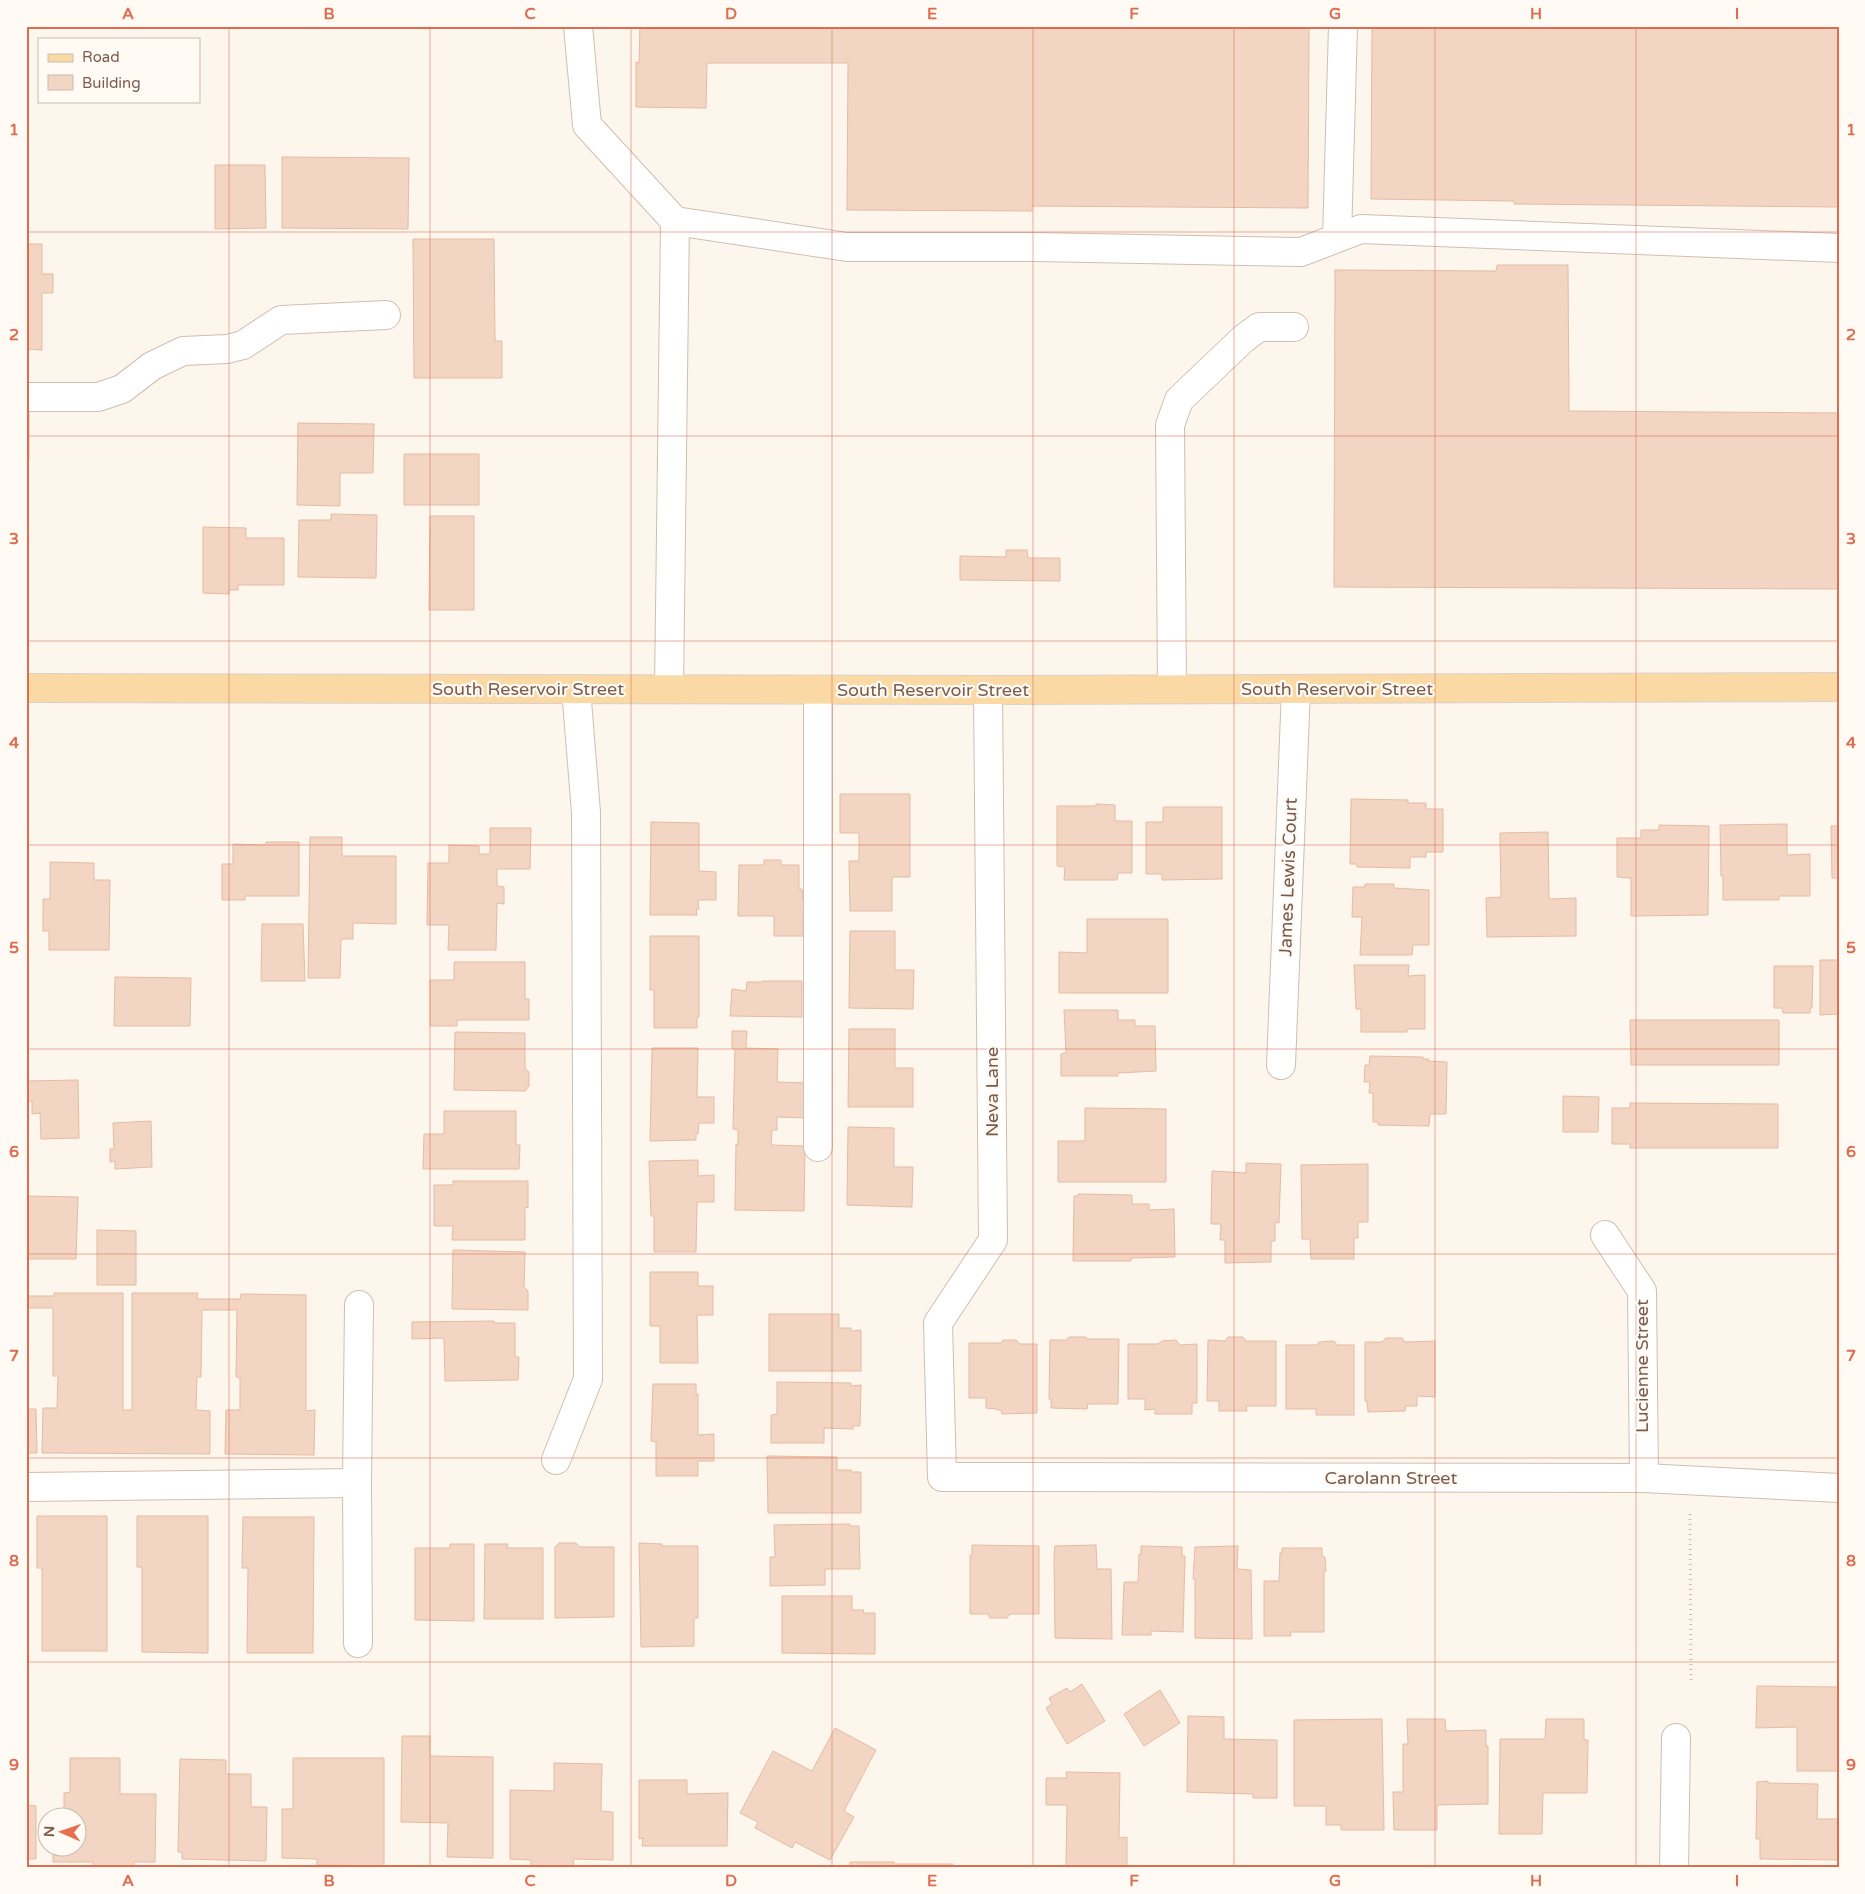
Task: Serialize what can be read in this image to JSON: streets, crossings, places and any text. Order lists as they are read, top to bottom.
{
  "streets": {
    "main road": ["South Reservoir Street"],
    "street": [
      "James Lewis Court",
      "Neva Lane",
      "Lucienne Street",
      "Carolann Street"
    ]
  },
  "crossings": [
    ["South Reservoir Street", "James Lewis Court"],
    ["South Reservoir Street", "Neva Lane"],
    ["Neva Lane", "Carolann Street"],
    ["Lucienne Street", "Carolann Street"]
  ],
  "legend": ["Road", "Building"],
  "north": "left",
  "grid": {
    "columns": [
      "A",
      "B",
      "C",
      "D",
      "E",
      "F",
      "G",
      "H",
      "I"
    ],
    "rows": [
      "1",
      "2",
      "3",
      "4",
      "5",
      "6",
      "7",
      "8",
      "9"
    ]
  }
}
